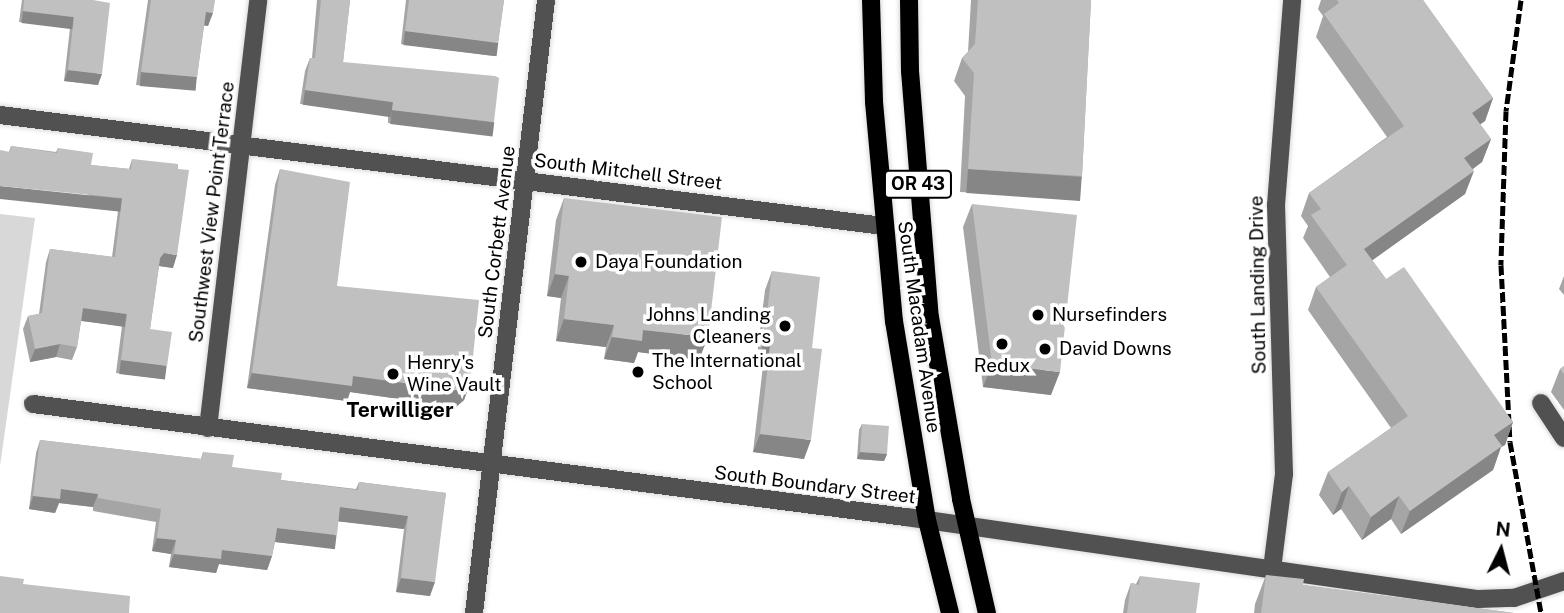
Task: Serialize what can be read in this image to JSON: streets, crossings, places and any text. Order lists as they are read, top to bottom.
{
  "streets": {
    "main road": ["OR 43", "South Macadam Avenue"],
    "street": [
      "South Mitchell Street",
      "Southwest View Point Terrace",
      "South Corbett Avenue",
      "South Landing Drive",
      "South Boundary Street"
    ]
  },
  "crossings": [
    ["South Mitchell Street", "Southwest View Point Terrace"],
    ["South Mitchell Street", "South Corbett Avenue"],
    ["South Mitchell Street", "South Macadam Avenue"],
    ["Southwest View Point Terrace", "South Boundary Street"],
    ["South Corbett Avenue", "South Boundary Street"],
    ["South Landing Drive", "South Boundary Street"],
    ["South Macadam Avenue", "South Boundary Street"]
  ],
  "districts": ["Terwilliger"],
  "places": [
    "Daya Foundation",
    "Nursefinders",
    "Johns Landing Cleaners",
    "Redux",
    "David Downs",
    "The International School",
    "Henry's Wine Vault"
  ],
  "north": "top"
}
